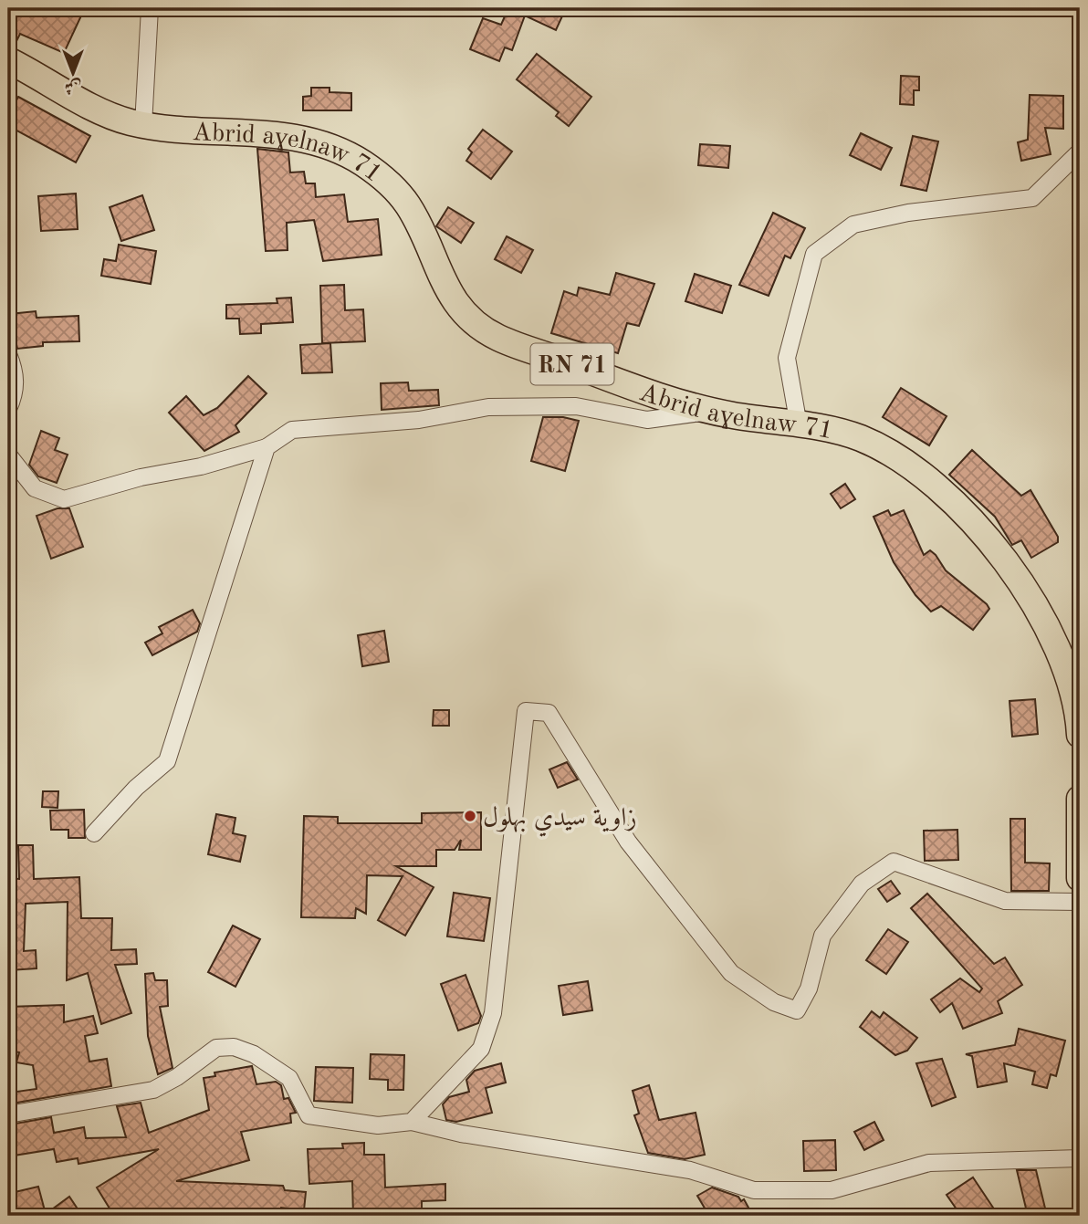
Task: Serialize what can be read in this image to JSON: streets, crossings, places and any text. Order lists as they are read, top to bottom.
{
  "streets": {
    "main road": ["Abrid aɣelnaw 71", "RN 71"]
  },
  "places": ["زاوية سيدي بهلول"],
  "north": "bottom"
}
